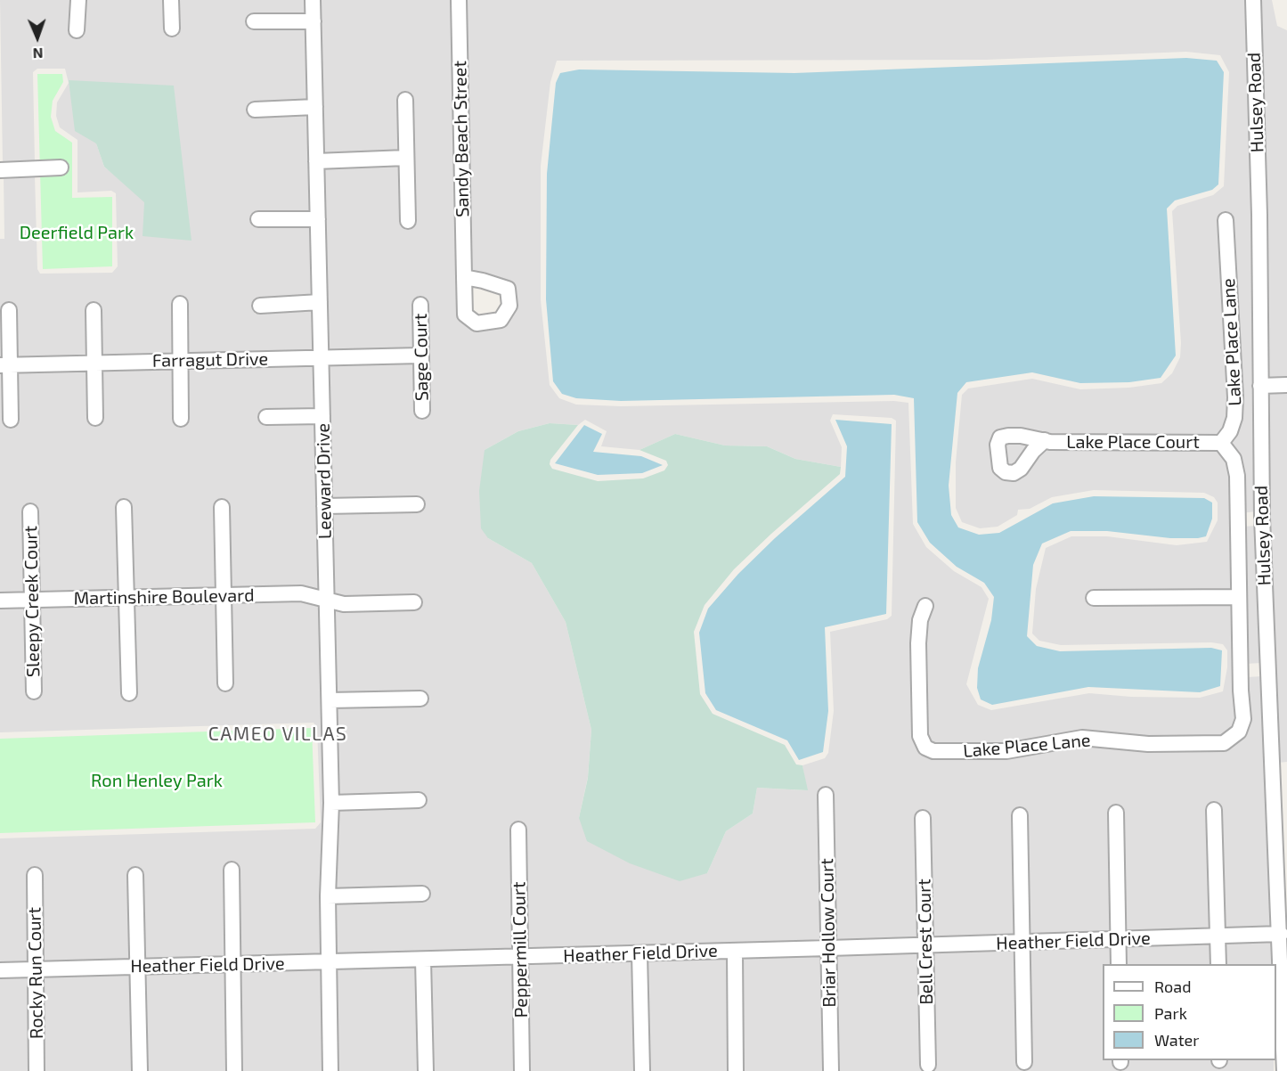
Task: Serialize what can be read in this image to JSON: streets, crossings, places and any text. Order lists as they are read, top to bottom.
{
  "streets": {
    "street": [
      "Hulsey Road",
      "Sandy Beach Street",
      "Lake Place Lane",
      "Sage Court",
      "Farragut Drive",
      "Lake Place Court",
      "Leeward Drive",
      "Martinshire Boulevard",
      "Sleepy Creek Court",
      "Briar Hollow Court",
      "Heather Field Drive",
      "Bell Crest Court",
      "Peppermill Court",
      "Rocky Run Court"
    ]
  },
  "crossings": [
    ["Hulsey Road", "Heather Field Drive"],
    ["Lake Place Lane", "Lake Place Court"],
    ["Sage Court", "Farragut Drive"],
    ["Farragut Drive", "Leeward Drive"],
    ["Leeward Drive", "Martinshire Boulevard"],
    ["Leeward Drive", "Heather Field Drive"],
    ["Martinshire Boulevard", "Sleepy Creek Court"],
    ["Briar Hollow Court", "Heather Field Drive"],
    ["Heather Field Drive", "Bell Crest Court"],
    ["Heather Field Drive", "Peppermill Court"],
    ["Heather Field Drive", "Rocky Run Court"]
  ],
  "districts": ["CAMEO VILLAS"],
  "parks": ["Deerfield Park", "Ron Henley Park"],
  "legend": ["Road", "Park", "Water"],
  "north": "bottom"
}
